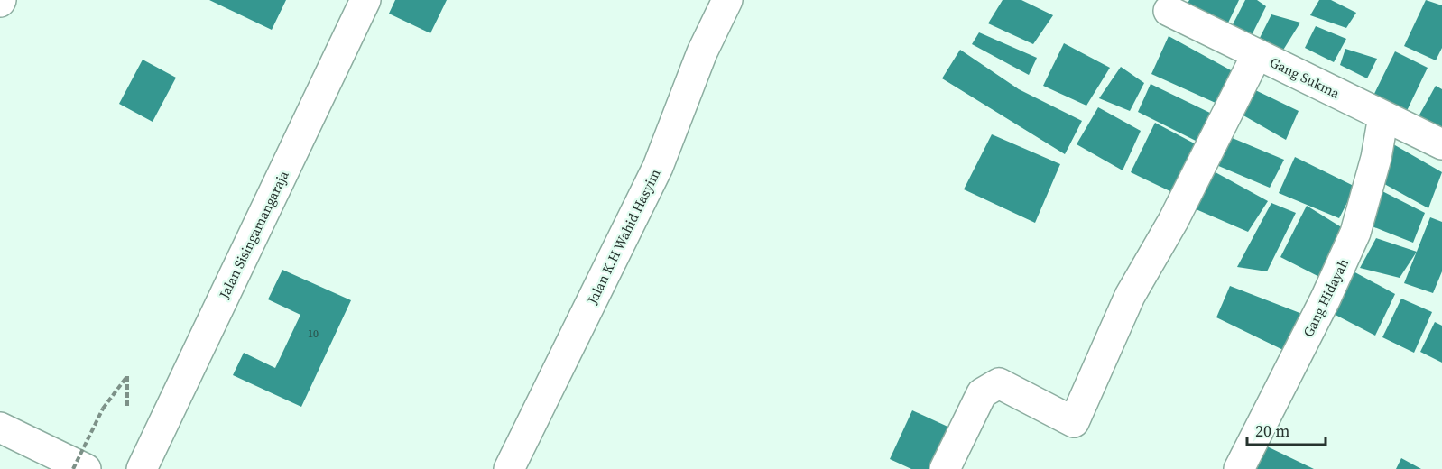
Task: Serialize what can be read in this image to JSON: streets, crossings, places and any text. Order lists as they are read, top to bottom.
{
  "streets": {
    "street": [
      "Gang Sukma",
      "Jalan Sisingamangaraja",
      "Jalan K.H Wahid Hasyim",
      "Gang Hidayah"
    ]
  },
  "crossings": [
    ["Gang Sukma", "Gang Hidayah"]
  ],
  "house_numbers": ["10"],
  "scale_bar": "20 m"
}
